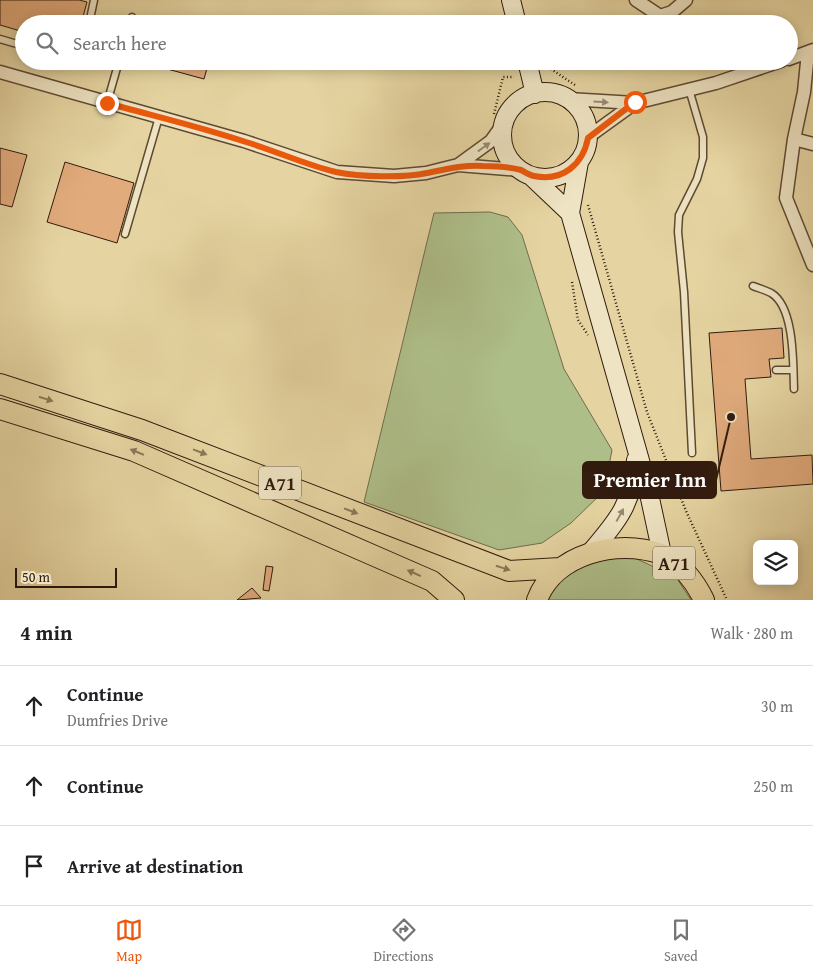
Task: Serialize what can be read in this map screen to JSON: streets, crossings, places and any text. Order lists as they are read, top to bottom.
{
  "streets": {
    "main road": ["A71"]
  },
  "places": ["Premier Inn"],
  "scale_bar": "50 m",
  "page": {
    "search": "Search here",
    "scale": "50 m",
    "heading": ["4 min", "Walk · 280 m"],
    "list": [
      ["Continue", "Dumfries Drive", "30 m"],
      ["Continue", "250 m"],
      "Arrive at destination"
    ],
    "nav": ["Map", "Directions", "Saved"]
  }
}
